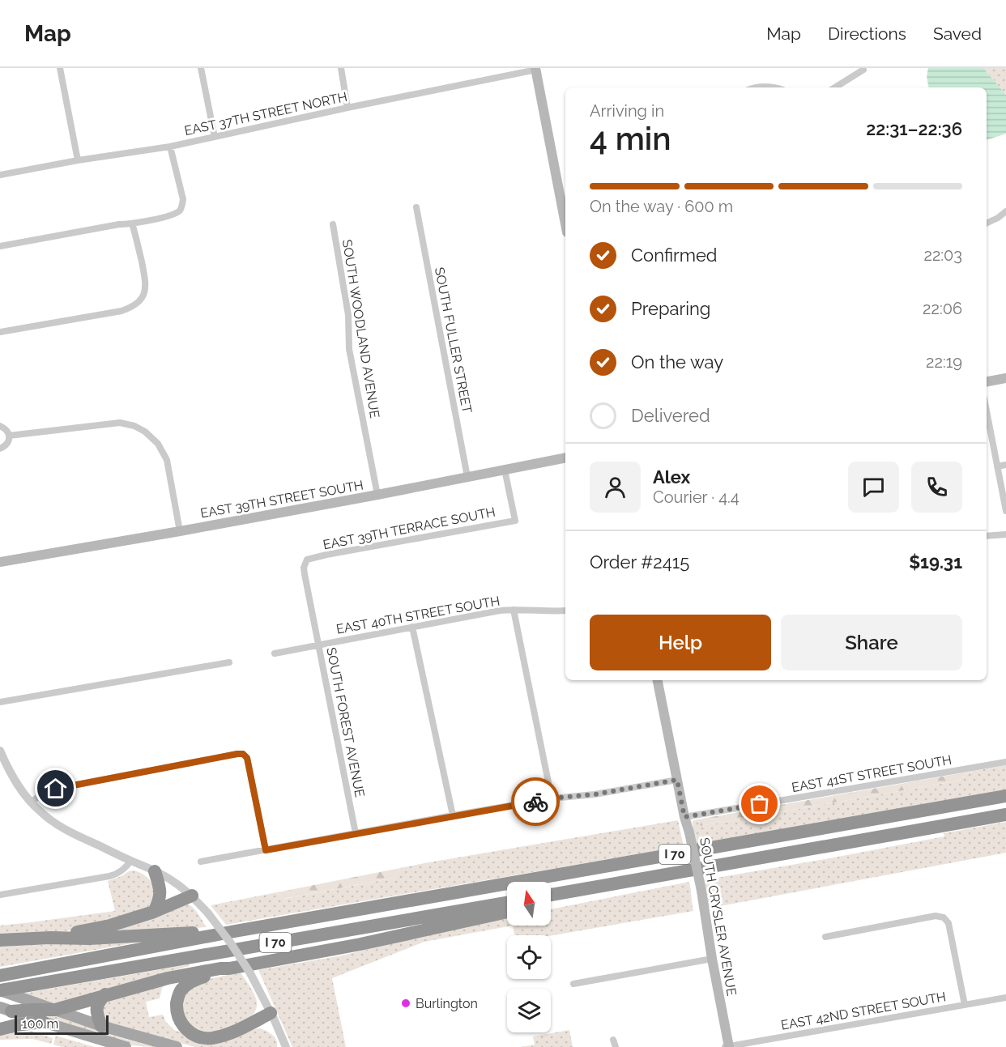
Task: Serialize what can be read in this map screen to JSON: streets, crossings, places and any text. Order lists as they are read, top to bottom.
{
  "streets": {
    "highway": ["I 70"],
    "main road": ["EAST 39TH STREET SOUTH", "SOUTH CRYSLER AVENUE"],
    "street": [
      "EAST 37TH STREET NORTH",
      "SOUTH WOODLAND AVENUE",
      "SOUTH FULLER STREET",
      "EAST 39TH TERRACE SOUTH",
      "EAST 40TH STREET SOUTH",
      "SOUTH FOREST AVENUE",
      "EAST 41ST STREET SOUTH",
      "EAST 42ND STREET SOUTH"
    ]
  },
  "crossings": [
    ["SOUTH WOODLAND AVENUE", "EAST 39TH STREET SOUTH"],
    ["SOUTH FULLER STREET", "EAST 39TH STREET SOUTH"],
    ["EAST 39TH STREET SOUTH", "EAST 39TH TERRACE SOUTH"],
    ["EAST 39TH TERRACE SOUTH", "SOUTH FOREST AVENUE"],
    ["EAST 40TH STREET SOUTH", "SOUTH FOREST AVENUE"],
    ["EAST 41ST STREET SOUTH", "SOUTH CRYSLER AVENUE"],
    ["SOUTH CRYSLER AVENUE", "EAST 42ND STREET SOUTH"]
  ],
  "places": ["Burlington"],
  "scale_bar": "100 m",
  "north": "top",
  "page": {
    "header": "Map",
    "nav": ["Map", "Directions", "Saved"],
    "heading": ["4 min", "Arriving in", "22:31–22:36"],
    "panel": [
      "Alex",
      "Courier · 4.4",
      "Order #2415",
      "$19.31"
    ],
    "bar": "On the way · 600 m",
    "list": [
      ["Confirmed", "22:03"],
      ["Preparing", "22:06"],
      ["On the way", "22:19"],
      "Delivered"
    ],
    "buttons": ["Help", "Share"],
    "scale": "100 m"
  }
}
